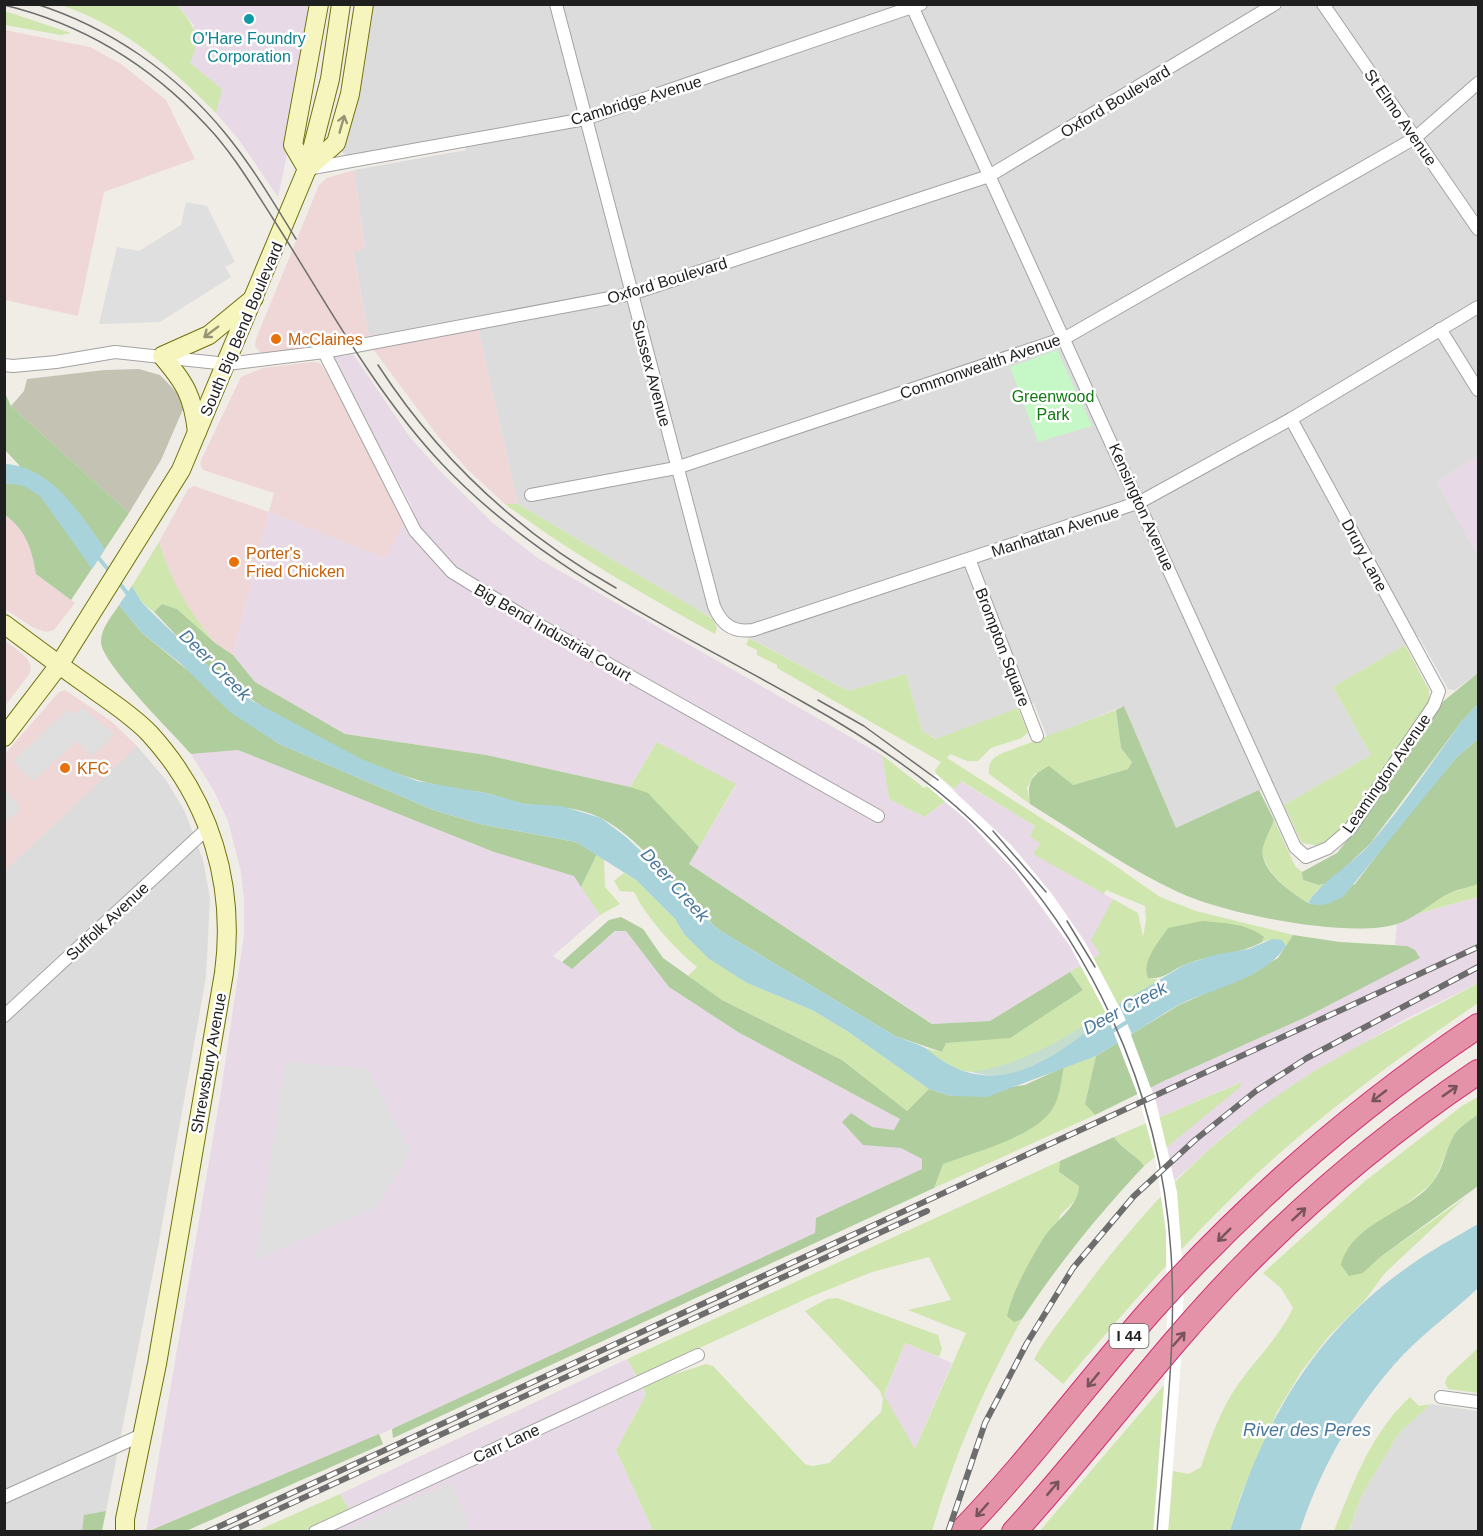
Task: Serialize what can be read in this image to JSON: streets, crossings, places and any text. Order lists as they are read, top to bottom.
{
  "streets": {
    "highway": ["I 44"],
    "main road": ["South Big Bend Boulevard", "Shrewsbury Avenue"],
    "street": [
      "Cambridge Avenue",
      "Oxford Boulevard",
      "St Elmo Avenue",
      "Commonwealth Avenue",
      "Sussex Avenue",
      "Kensington Avenue",
      "Manhattan Avenue",
      "Drury Lane",
      "Big Bend Industrial Court",
      "Brompton Square",
      "Leamington Avenue",
      "Suffolk Avenue",
      "Carr Lane"
    ]
  },
  "crossings": [
    ["Cambridge Avenue", "South Big Bend Boulevard"],
    ["Cambridge Avenue", "Sussex Avenue"],
    ["Cambridge Avenue", "Kensington Avenue"],
    ["Oxford Boulevard", "South Big Bend Boulevard"],
    ["Oxford Boulevard", "Sussex Avenue"],
    ["Oxford Boulevard", "Kensington Avenue"],
    ["Oxford Boulevard", "Big Bend Industrial Court"],
    ["St Elmo Avenue", "Commonwealth Avenue"],
    ["South Big Bend Boulevard", "Shrewsbury Avenue"],
    ["Commonwealth Avenue", "Sussex Avenue"],
    ["Commonwealth Avenue", "Kensington Avenue"],
    ["Sussex Avenue", "Manhattan Avenue"],
    ["Kensington Avenue", "Manhattan Avenue"],
    ["Kensington Avenue", "Leamington Avenue"],
    ["Manhattan Avenue", "Drury Lane"],
    ["Manhattan Avenue", "Brompton Square"],
    ["Drury Lane", "Leamington Avenue"],
    ["Suffolk Avenue", "Shrewsbury Avenue"]
  ],
  "water": ["Deer Creek", "River des Peres"],
  "parks": ["Greenwood Park"],
  "places": [
    "O'Hare Foundry Corporation",
    "McClaines",
    "Porter's Fried Chicken",
    "KFC"
  ]
}
